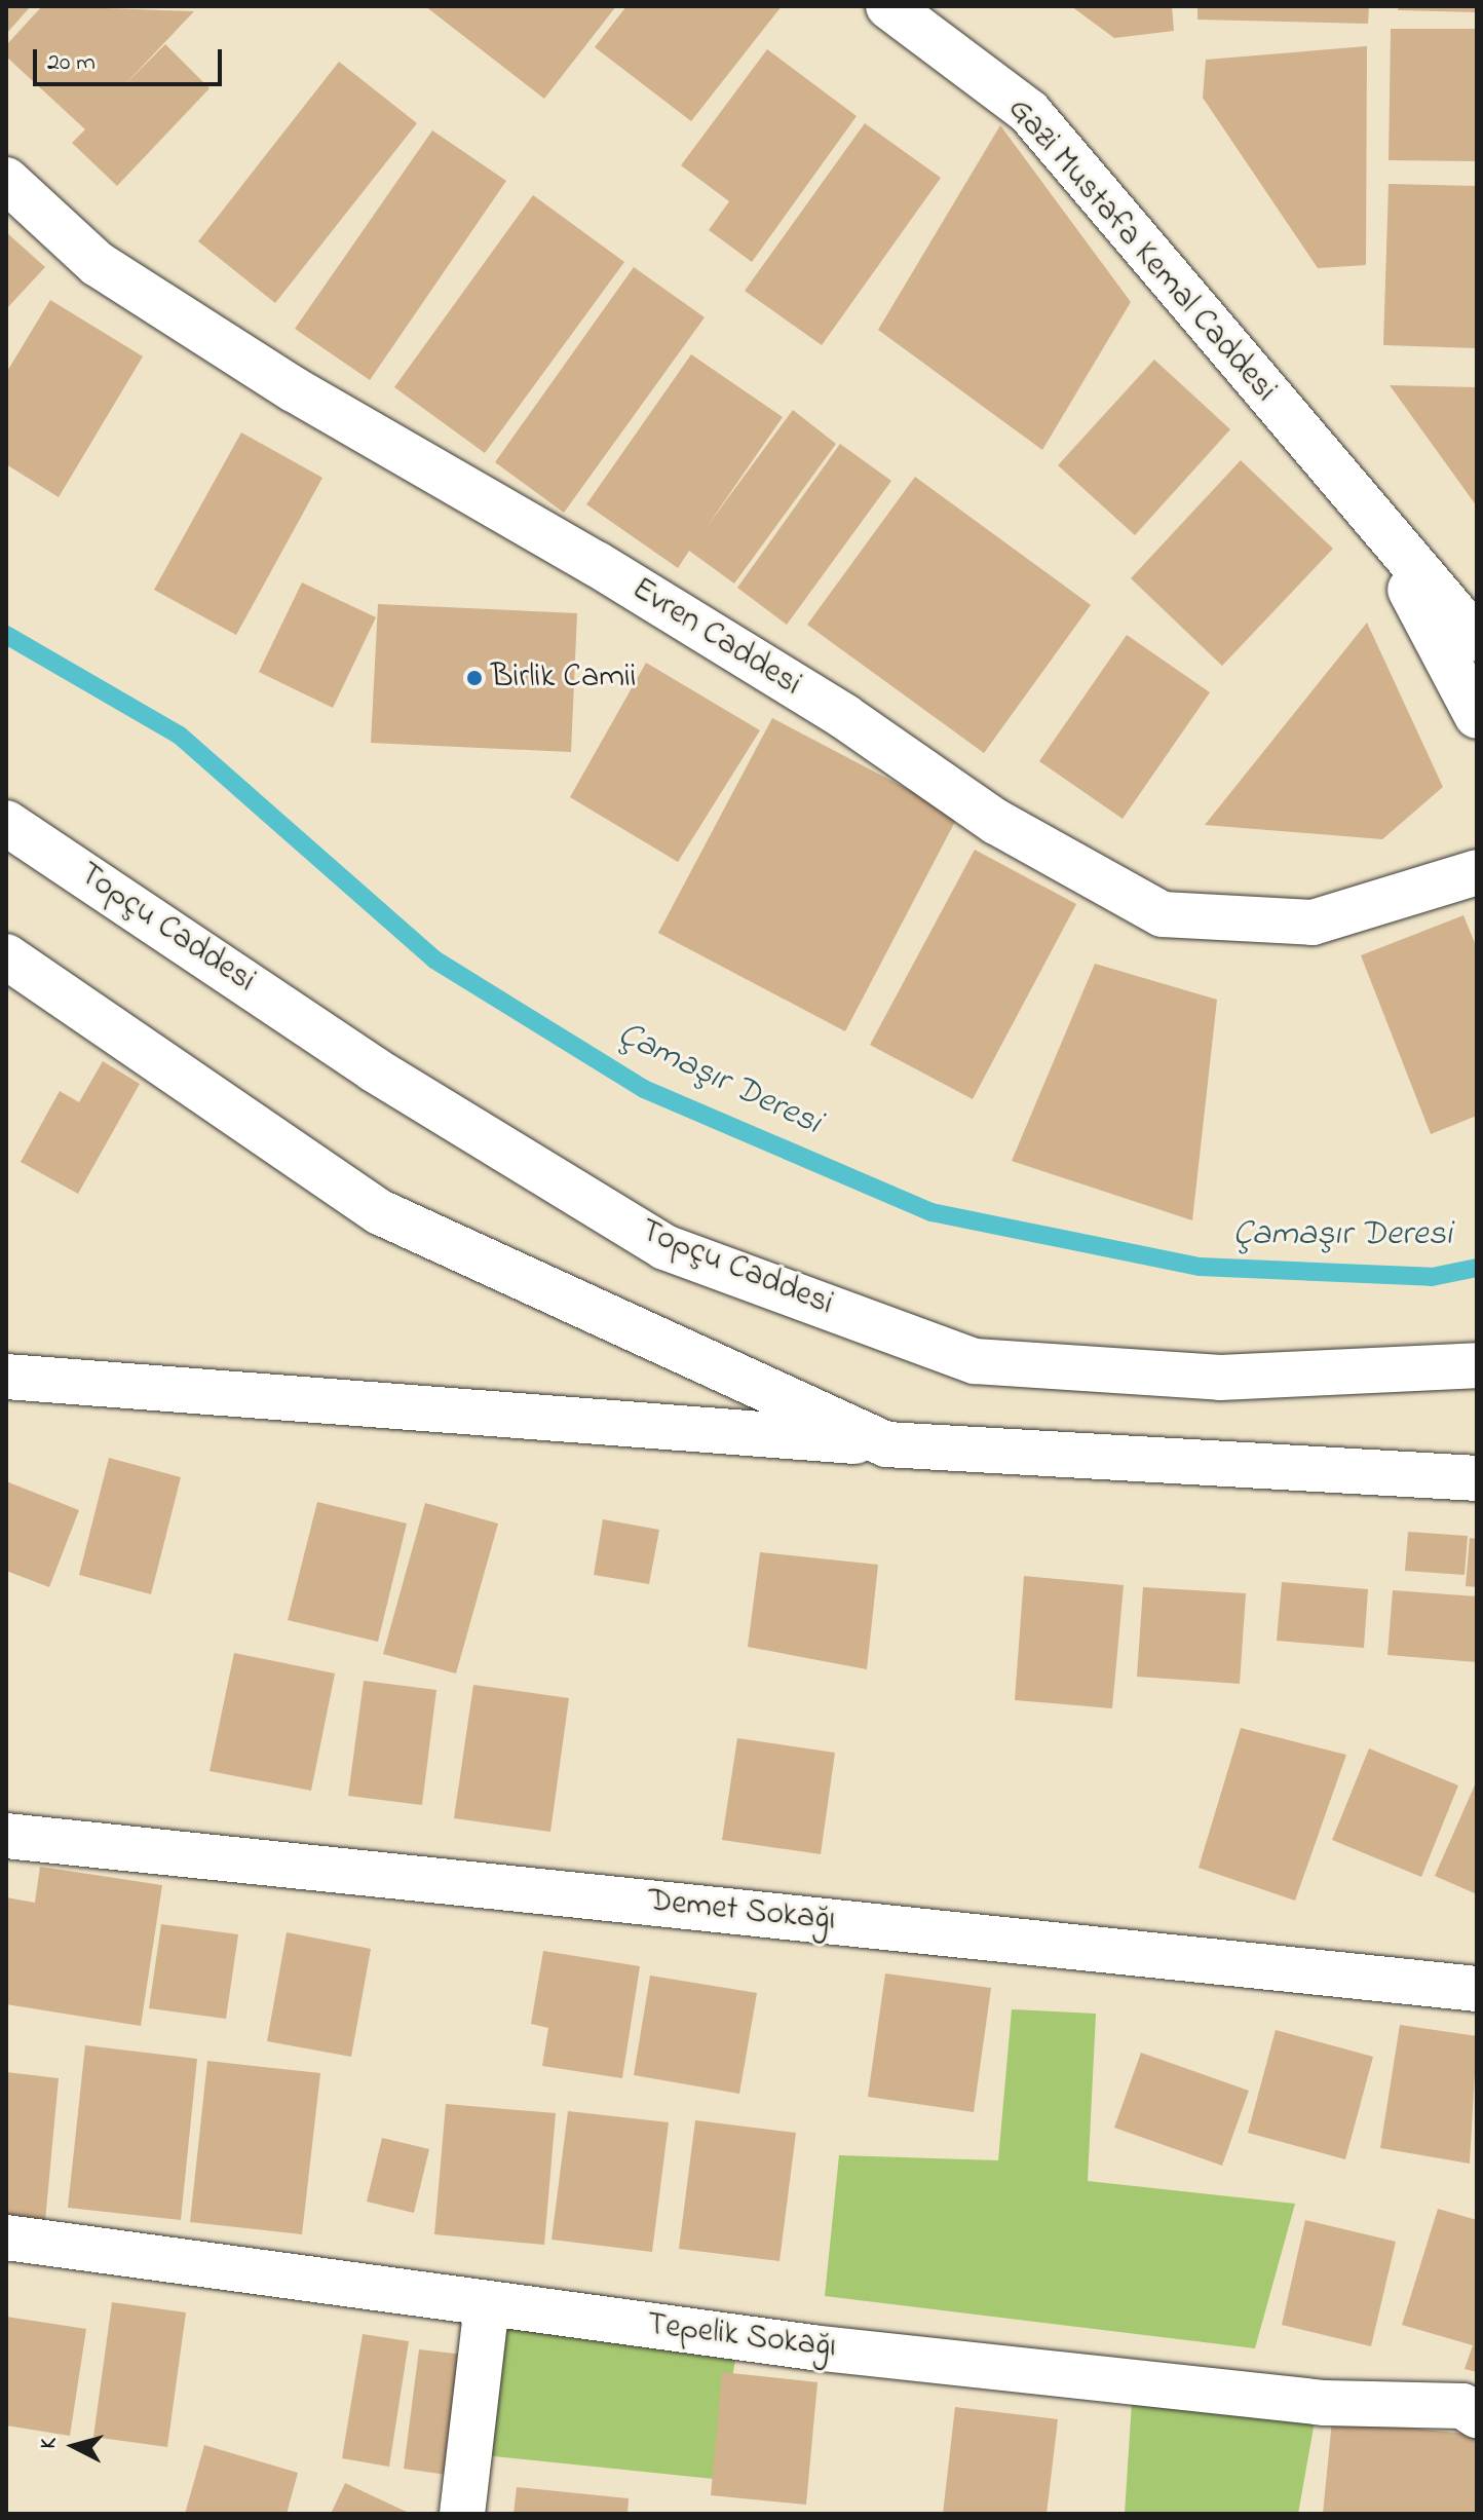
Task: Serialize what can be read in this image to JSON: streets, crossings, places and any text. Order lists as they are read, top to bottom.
{
  "streets": {
    "street": [
      "Gazi Mustafa Kemal Caddesi",
      "Evren Caddesi",
      "Topçu Caddesi",
      "Demet Sokağı",
      "Tepelik Sokağı"
    ]
  },
  "water": ["Çamaşır Deresi"],
  "places": ["Birlik Camii"],
  "scale_bar": "20 m",
  "north": "left"
}
